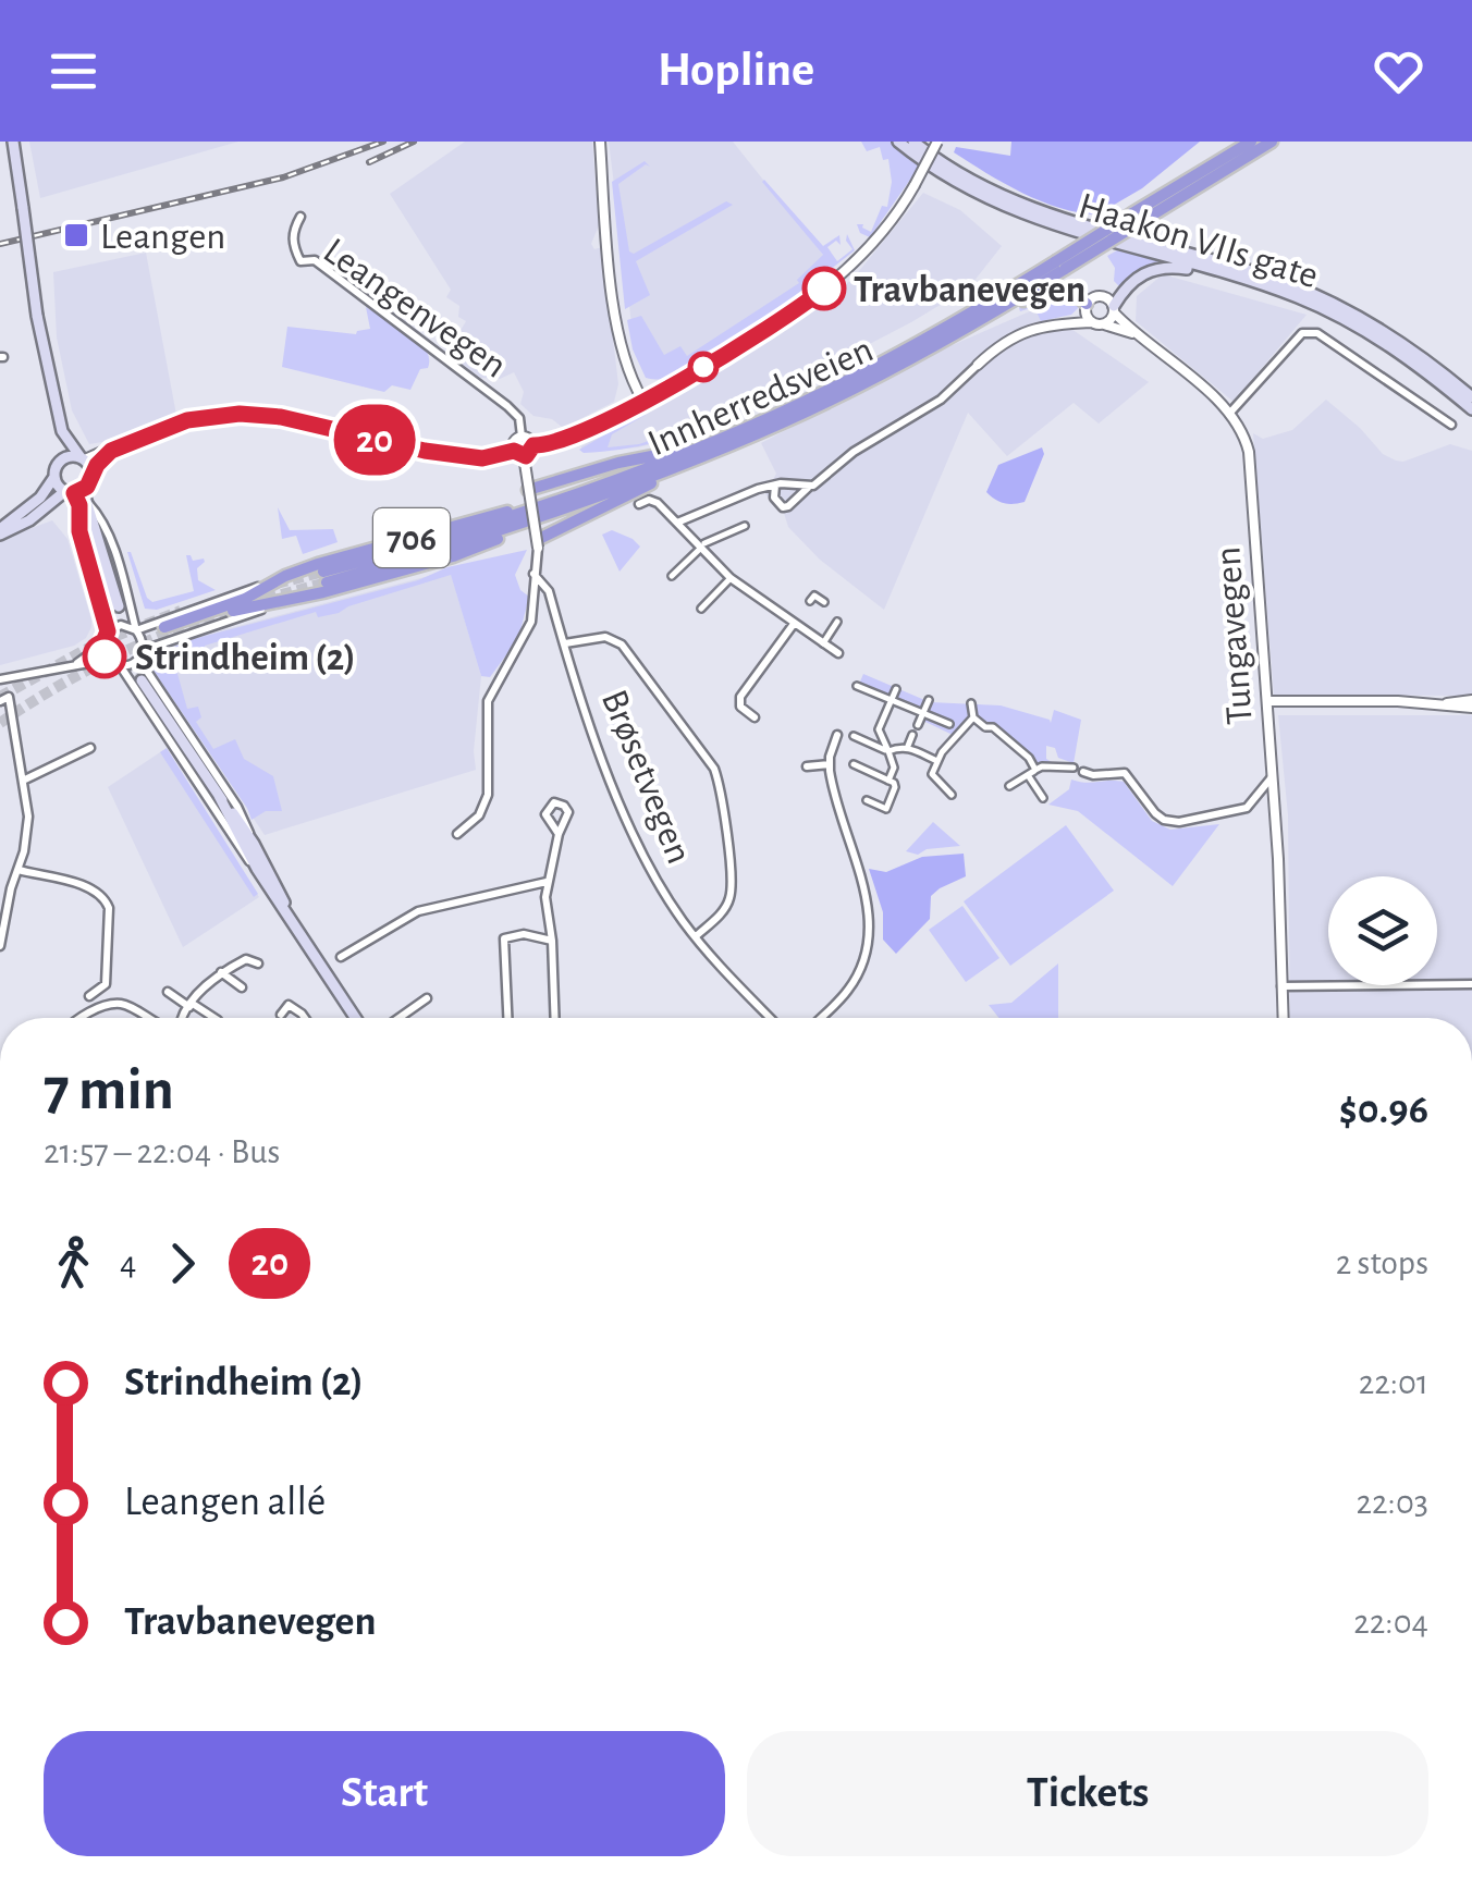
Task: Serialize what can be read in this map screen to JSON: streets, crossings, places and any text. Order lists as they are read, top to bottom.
{
  "streets": {
    "highway": ["Innherredsveien", "706"],
    "main road": ["Haakon VIIs gate"],
    "street": ["Leangenvegen", "Tungavegen", "Brøsetvegen"]
  },
  "crossings": [
    ["Innherredsveien", "706"]
  ],
  "places": {
    "transit": ["Leangen"],
    "other": ["Travbanevegen", "Strindheim (2)"]
  },
  "lines": ["bus line 20"],
  "page": {
    "header": "Hopline",
    "on_map": "20",
    "heading": ["7 min", "21:57 – 22:04 · Bus", "$0.96"],
    "legs": ["4", "20", "2 stops"],
    "list": [
      {
        "name": "Strindheim (2)",
        "value": "22:01"
      },
      {
        "name": "Leangen allé",
        "value": "22:03"
      },
      {
        "name": "Travbanevegen",
        "value": "22:04"
      }
    ],
    "buttons": ["Start", "Tickets"]
  }
}
